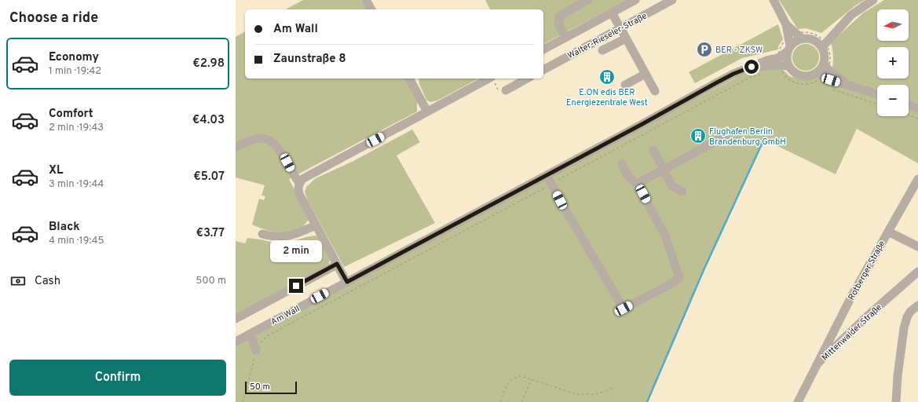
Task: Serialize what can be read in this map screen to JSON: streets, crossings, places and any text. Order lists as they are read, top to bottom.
{
  "streets": {
    "street": [
      "Walter-Rieseler-Straße",
      "Rotberger Straße",
      "Am Wall",
      "Mittenwalder Straße"
    ]
  },
  "crossings": [
    ["Rotberger Straße", "Mittenwalder Straße"]
  ],
  "places": {
    "parking": ["BER - ZKSW"],
    "building": ["E.ON edis BER Energiezentrale West", "Flughafen Berlin Brandenburg GmbH"]
  },
  "scale_bar": "50 m",
  "north": "left",
  "page": {
    "heading": "Choose a ride",
    "map_buttons": ["+", "−"],
    "banner": ["Am Wall", "Zaunstraße 8"],
    "list": [
      {
        "name": "Economy",
        "note": "1 min · 19:42",
        "value": "€2.98"
      },
      {
        "name": "Comfort",
        "note": "2 min · 19:43",
        "value": "€4.03"
      },
      {
        "name": "XL",
        "note": "3 min · 19:44",
        "value": "€5.07"
      },
      {
        "name": "Black",
        "note": "4 min · 19:45",
        "value": "€3.77"
      }
    ],
    "bubble": "2 min",
    "pay": ["Cash", "500 m"],
    "buttons": "Confirm",
    "scale": "50 m"
  }
}
